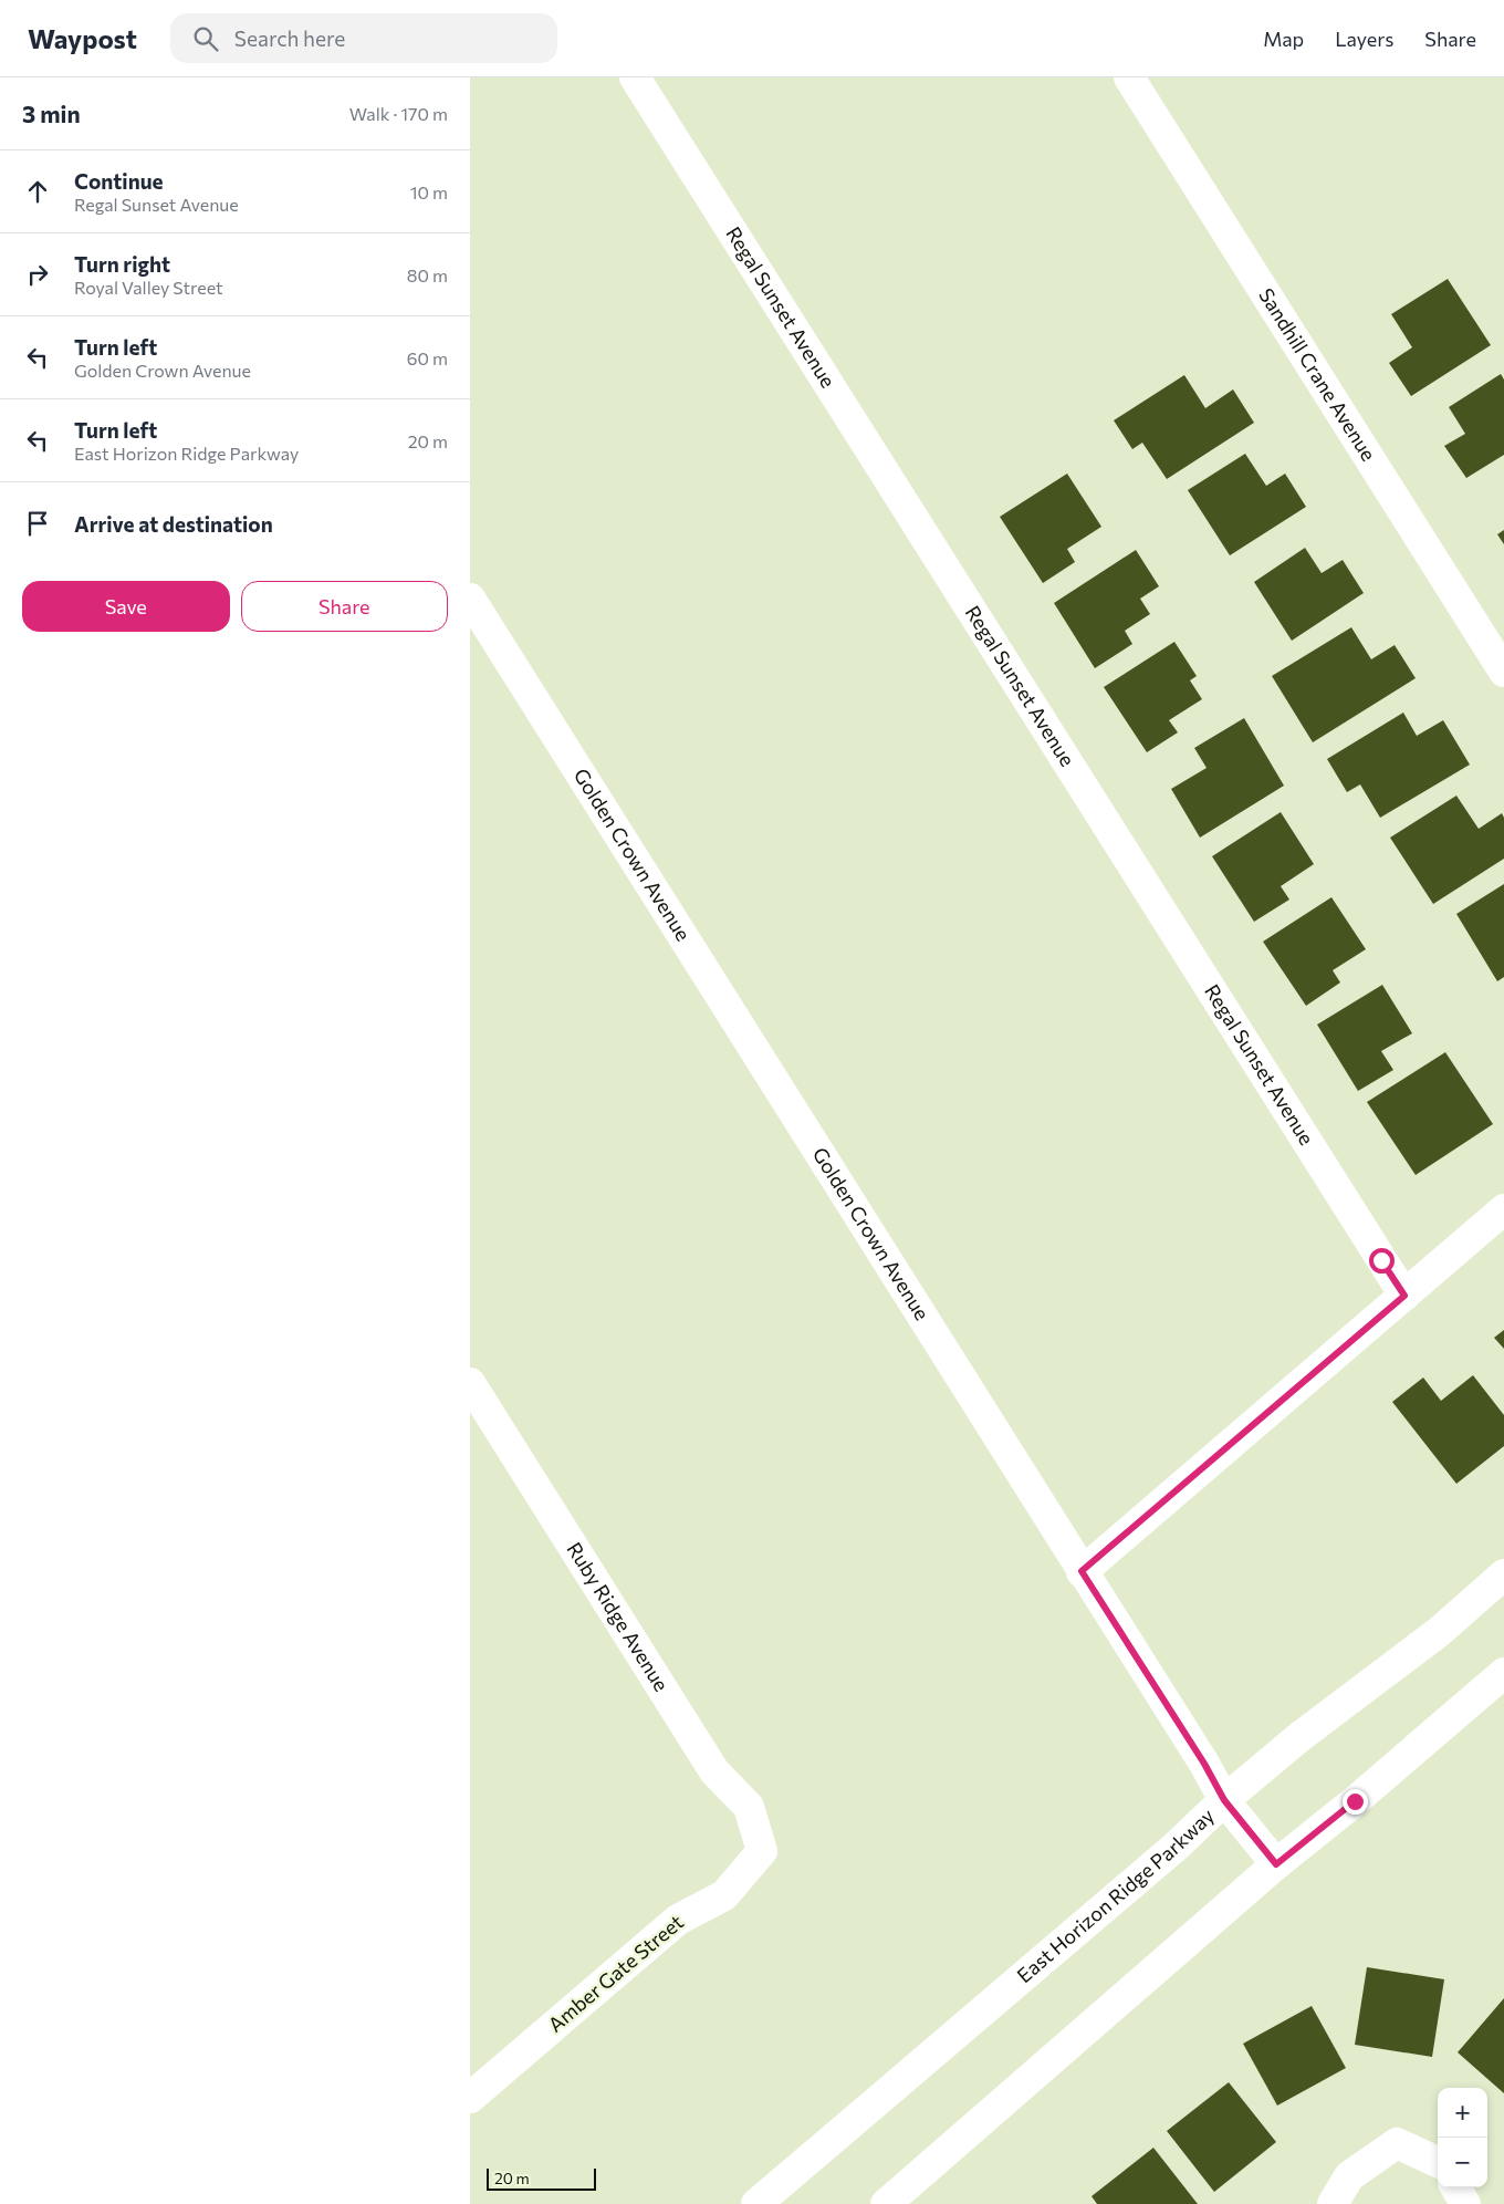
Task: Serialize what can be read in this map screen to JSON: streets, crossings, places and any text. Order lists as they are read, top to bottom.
{
  "streets": {
    "street": [
      "Regal Sunset Avenue",
      "Sandhill Crane Avenue",
      "Golden Crown Avenue",
      "Ruby Ridge Avenue",
      "East Horizon Ridge Parkway",
      "Amber Gate Street"
    ]
  },
  "crossings": [
    ["Golden Crown Avenue", "East Horizon Ridge Parkway"],
    ["Ruby Ridge Avenue", "Amber Gate Street"]
  ],
  "scale_bar": "20 m",
  "page": {
    "header": "Waypost",
    "search": "Search here",
    "nav": ["Map", "Layers", "Share"],
    "heading": ["3 min", "Walk · 170 m"],
    "list": [
      ["Continue", "Regal Sunset Avenue", "10 m"],
      ["Turn right", "Royal Valley Street", "80 m"],
      ["Turn left", "Golden Crown Avenue", "60 m"],
      ["Turn left", "East Horizon Ridge Parkway", "20 m"],
      "Arrive at destination"
    ],
    "buttons": ["Save", "Share"],
    "map_buttons": ["+", "−"],
    "scale": "20 m"
  }
}
